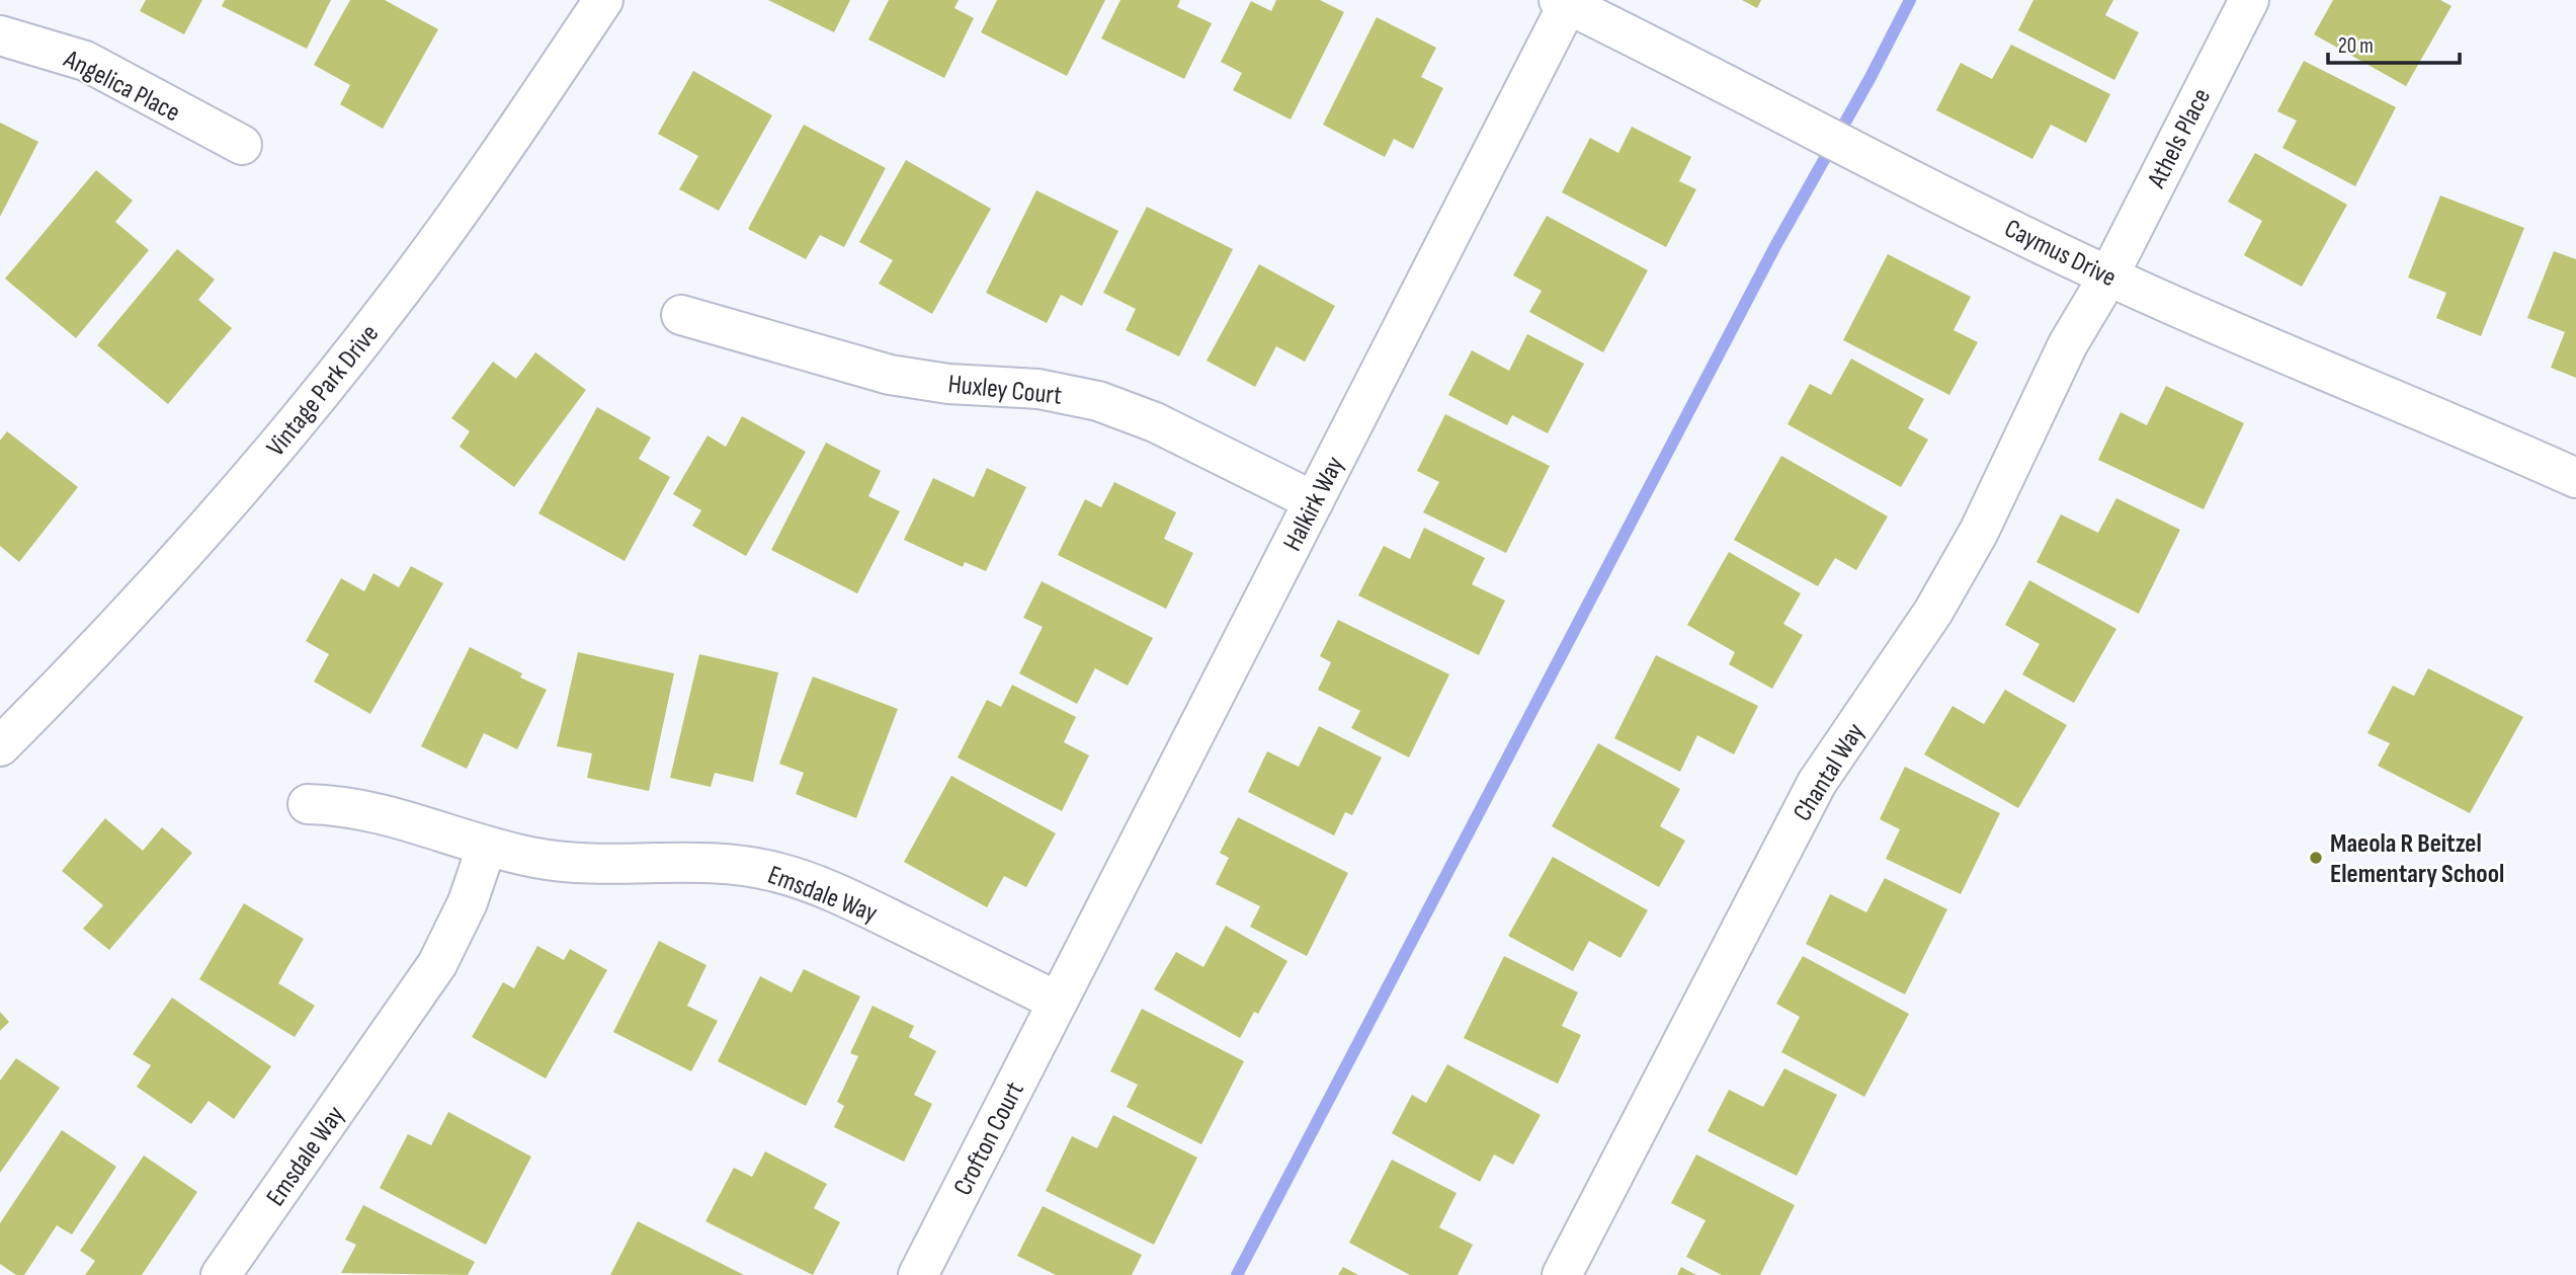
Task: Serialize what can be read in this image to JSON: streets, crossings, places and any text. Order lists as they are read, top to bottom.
{
  "streets": {
    "street": [
      "Angelica Place",
      "Athels Place",
      "Caymus Drive",
      "Huxley Court",
      "Vintage Park Drive",
      "Halkirk Way",
      "Chantal Way",
      "Emsdale Way",
      "Crofton Court"
    ]
  },
  "crossings": [
    ["Athels Place", "Caymus Drive"],
    ["Athels Place", "Chantal Way"],
    ["Caymus Drive", "Halkirk Way"],
    ["Caymus Drive", "Chantal Way"],
    ["Huxley Court", "Halkirk Way"],
    ["Halkirk Way", "Emsdale Way"],
    ["Halkirk Way", "Crofton Court"],
    ["Emsdale Way", "Crofton Court"]
  ],
  "places": ["Maeola R Beitzel Elementary School"],
  "scale_bar": "20 m"
}
